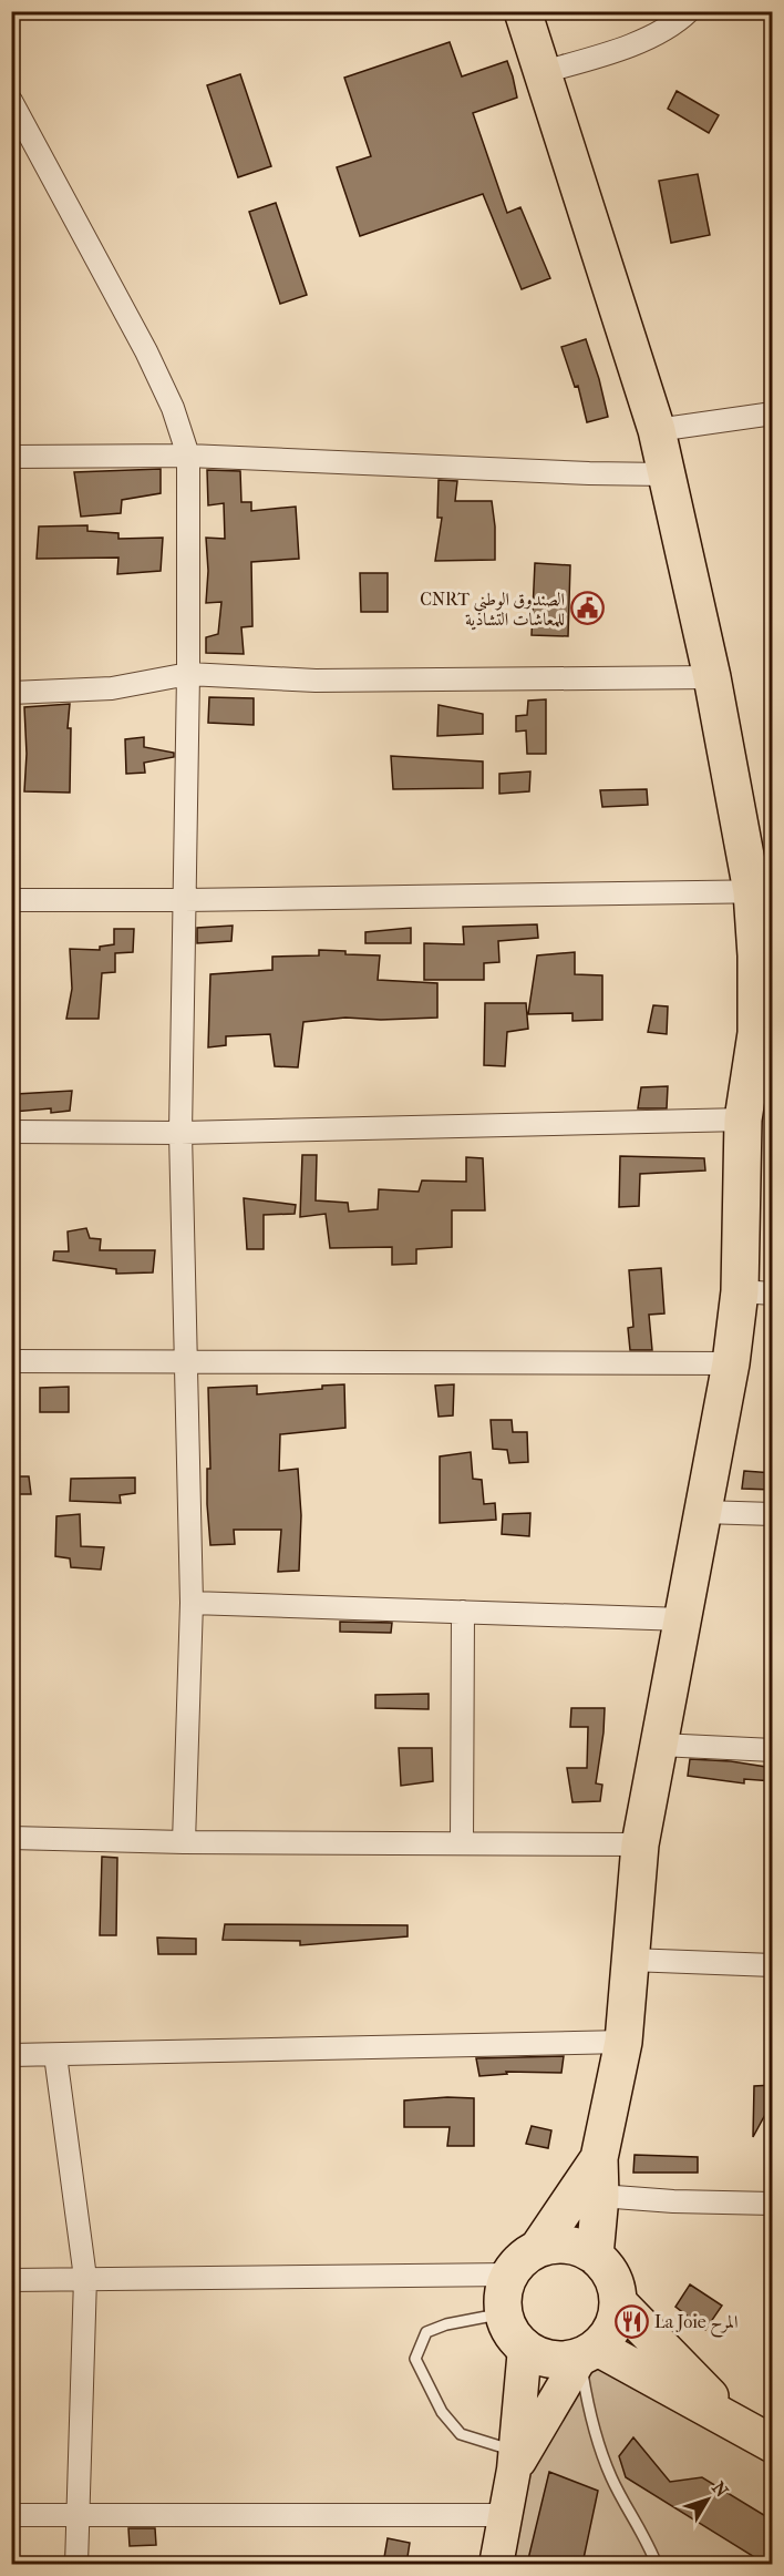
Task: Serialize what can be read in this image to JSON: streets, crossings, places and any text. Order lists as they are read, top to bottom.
{
  "places": {
    "public building": ["CNRT الصندوق الوطني للمعاشات التشادية"],
    "restaurant": ["La Joie المرح"]
  },
  "north": "top right"
}
